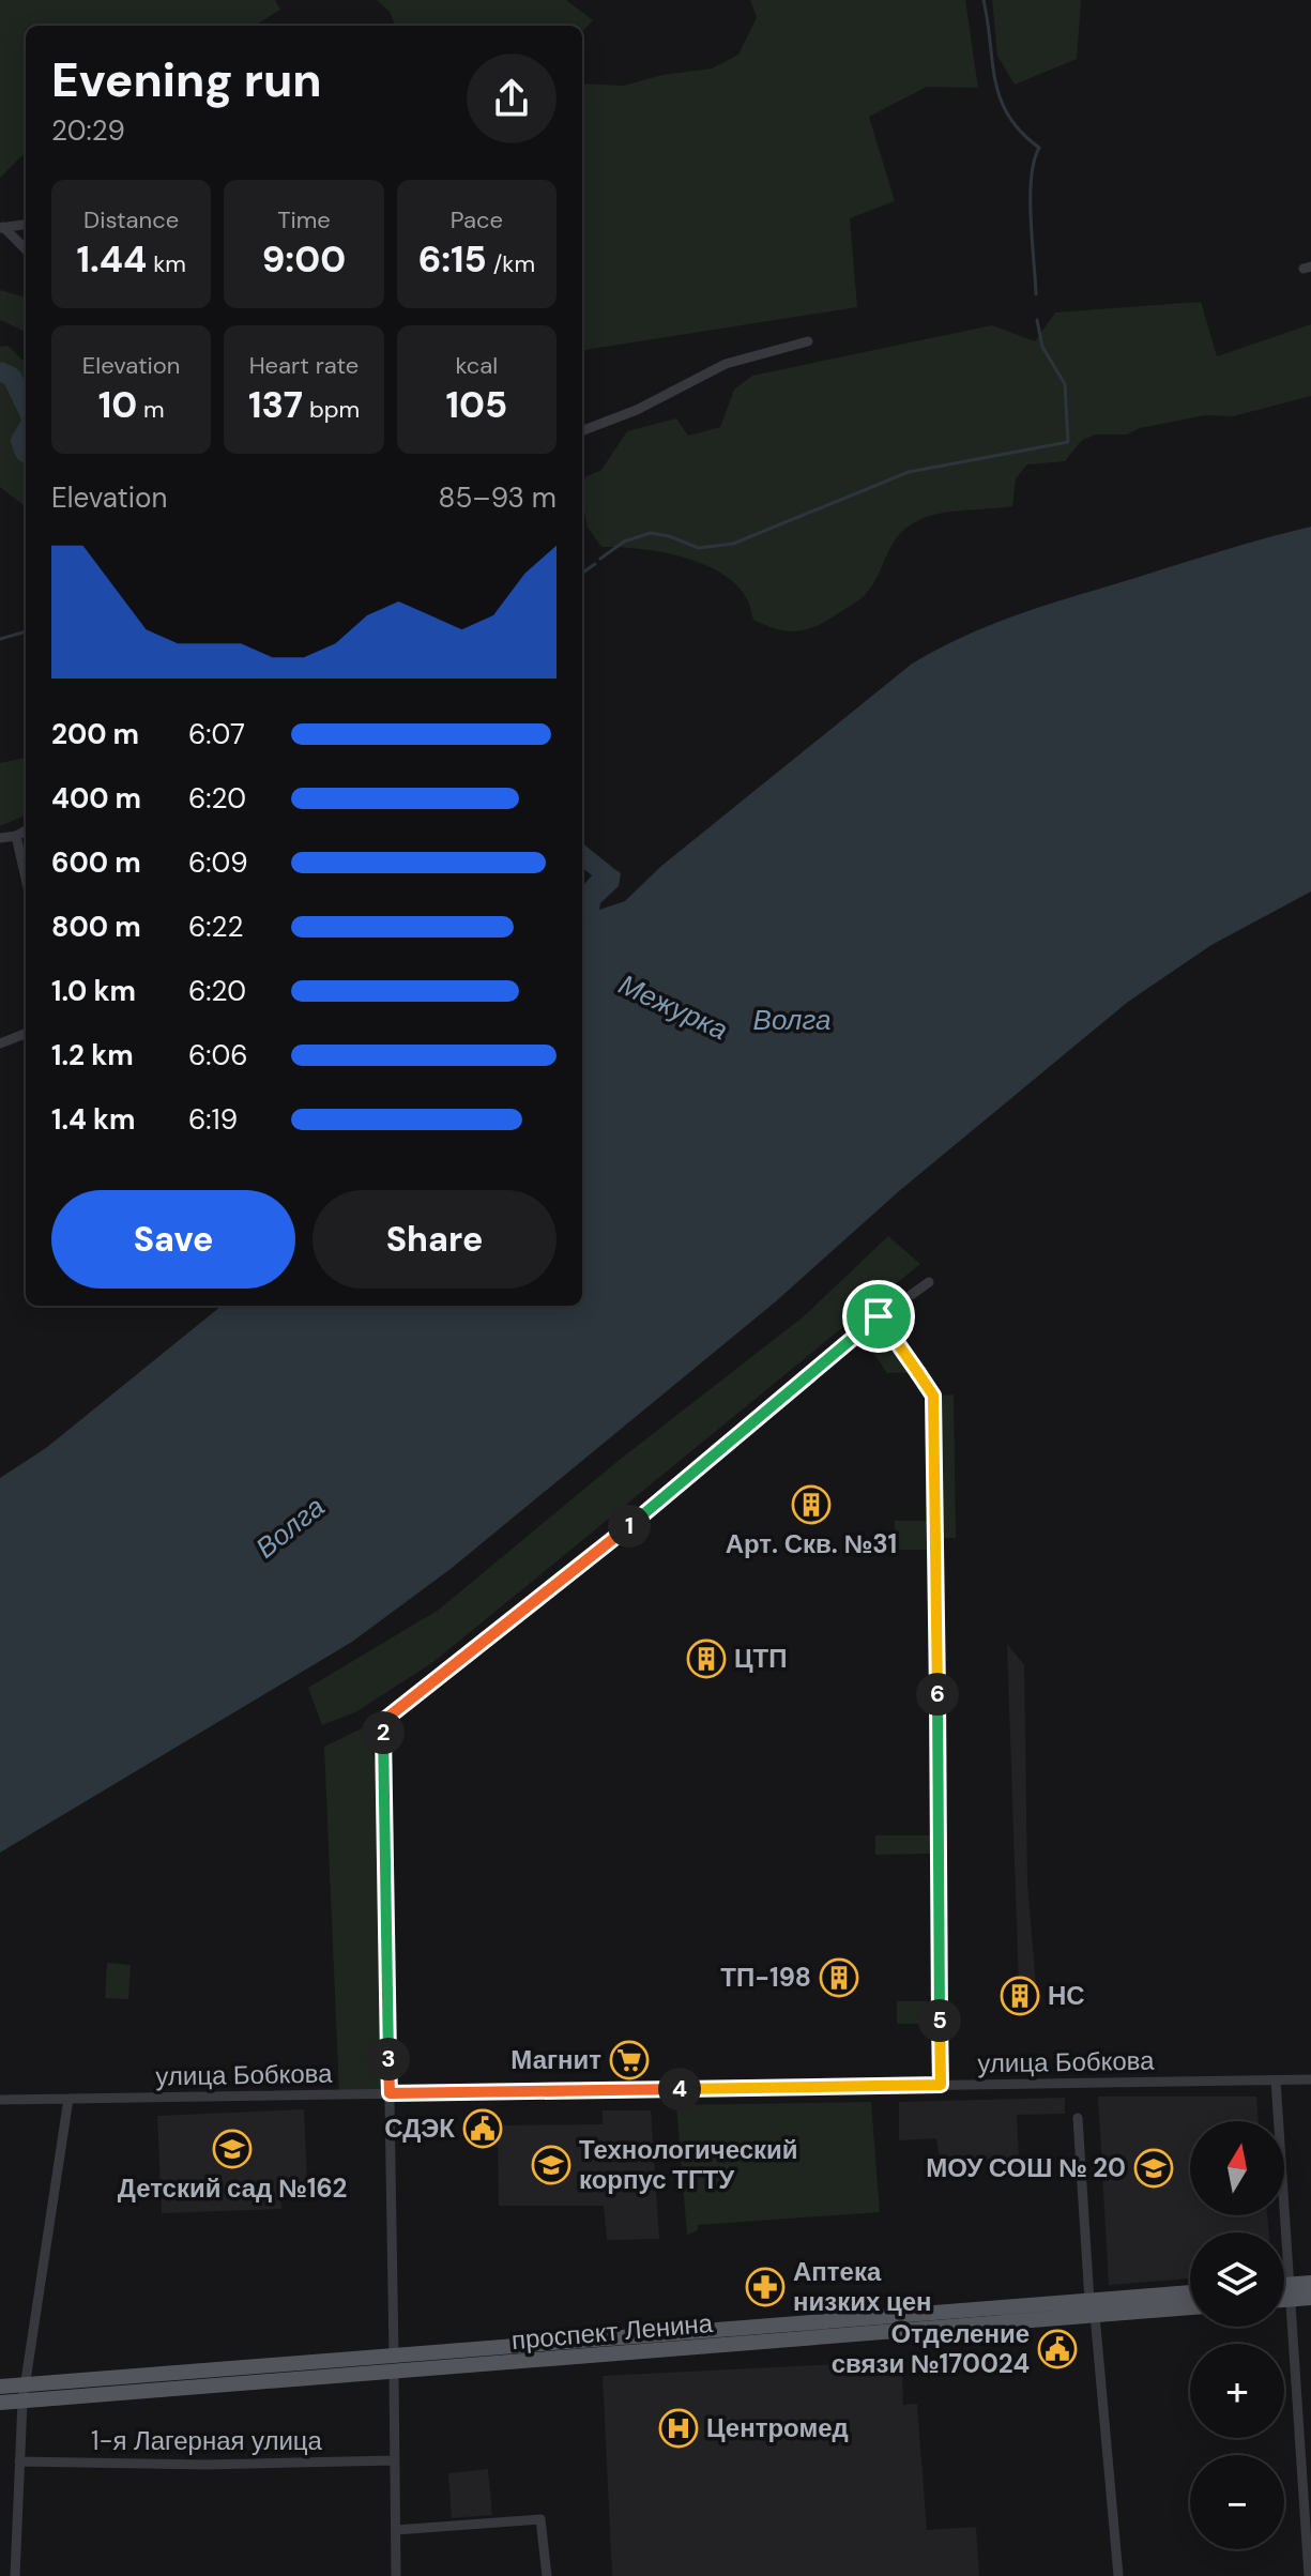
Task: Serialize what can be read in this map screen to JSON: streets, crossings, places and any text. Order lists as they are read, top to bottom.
{
  "streets": {
    "main road": ["проспект Ленина"],
    "street": ["улица Бобкова", "1-я Лагерная улица"]
  },
  "water": ["Межурка", "Волга"],
  "places": {
    "building": [
      "Арт. Скв. №31",
      "ЦТП",
      "ТП-198",
      "НС"
    ],
    "supermarket": ["Магнит"],
    "public building": ["СДЭК", "Отделение связи №170024"],
    "school or university": ["Детский сад №162", "Технологический корпус ТГТУ", "МОУ СОШ № 20"],
    "pharmacy": ["Аптека низких цен"],
    "hospital": ["Центромед"]
  },
  "north": "top",
  "page": {
    "heading": ["Evening run", "20:29"],
    "stats": [
      ["Distance", "1.44 km"],
      ["Time", "9:00"],
      ["Pace", "6:15 /km"],
      ["Elevation", "10 m"],
      ["Heart rate", "137 bpm"],
      ["kcal", "105"]
    ],
    "chart": ["Elevation", "85–93 m"],
    "list": [
      {
        "name": "200 m",
        "note": "6:07"
      },
      {
        "name": "400 m",
        "note": "6:20"
      },
      {
        "name": "600 m",
        "note": "6:09"
      },
      {
        "name": "800 m",
        "note": "6:22"
      },
      {
        "name": "1.0 km",
        "note": "6:20"
      },
      {
        "name": "1.2 km",
        "note": "6:06"
      },
      {
        "name": "1.4 km",
        "note": "6:19"
      }
    ],
    "buttons": ["Save", "Share"],
    "pins": [
      "1",
      "6",
      "2",
      "5",
      "3",
      "4"
    ],
    "map_buttons": ["+", "−"]
  }
}
